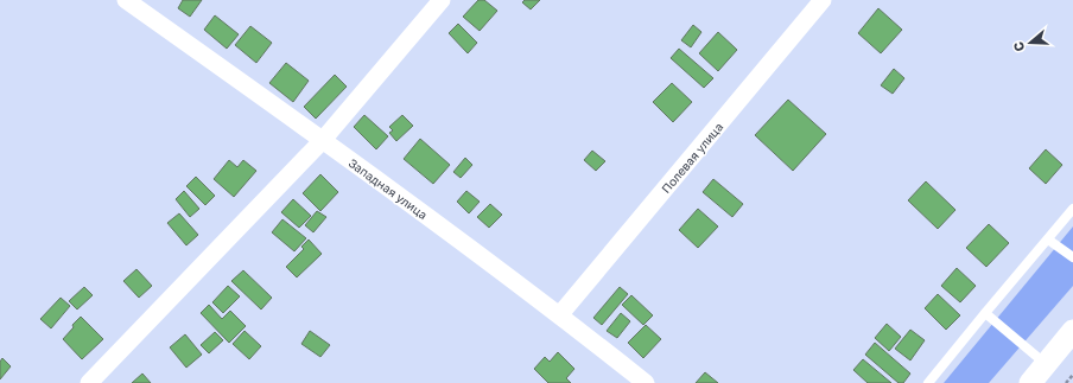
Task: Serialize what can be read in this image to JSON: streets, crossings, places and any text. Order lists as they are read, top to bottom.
{
  "streets": {
    "street": ["Полевая улица", "Западная улица"]
  },
  "crossings": [
    ["Полевая улица", "Западная улица"]
  ],
  "north": "left"
}
